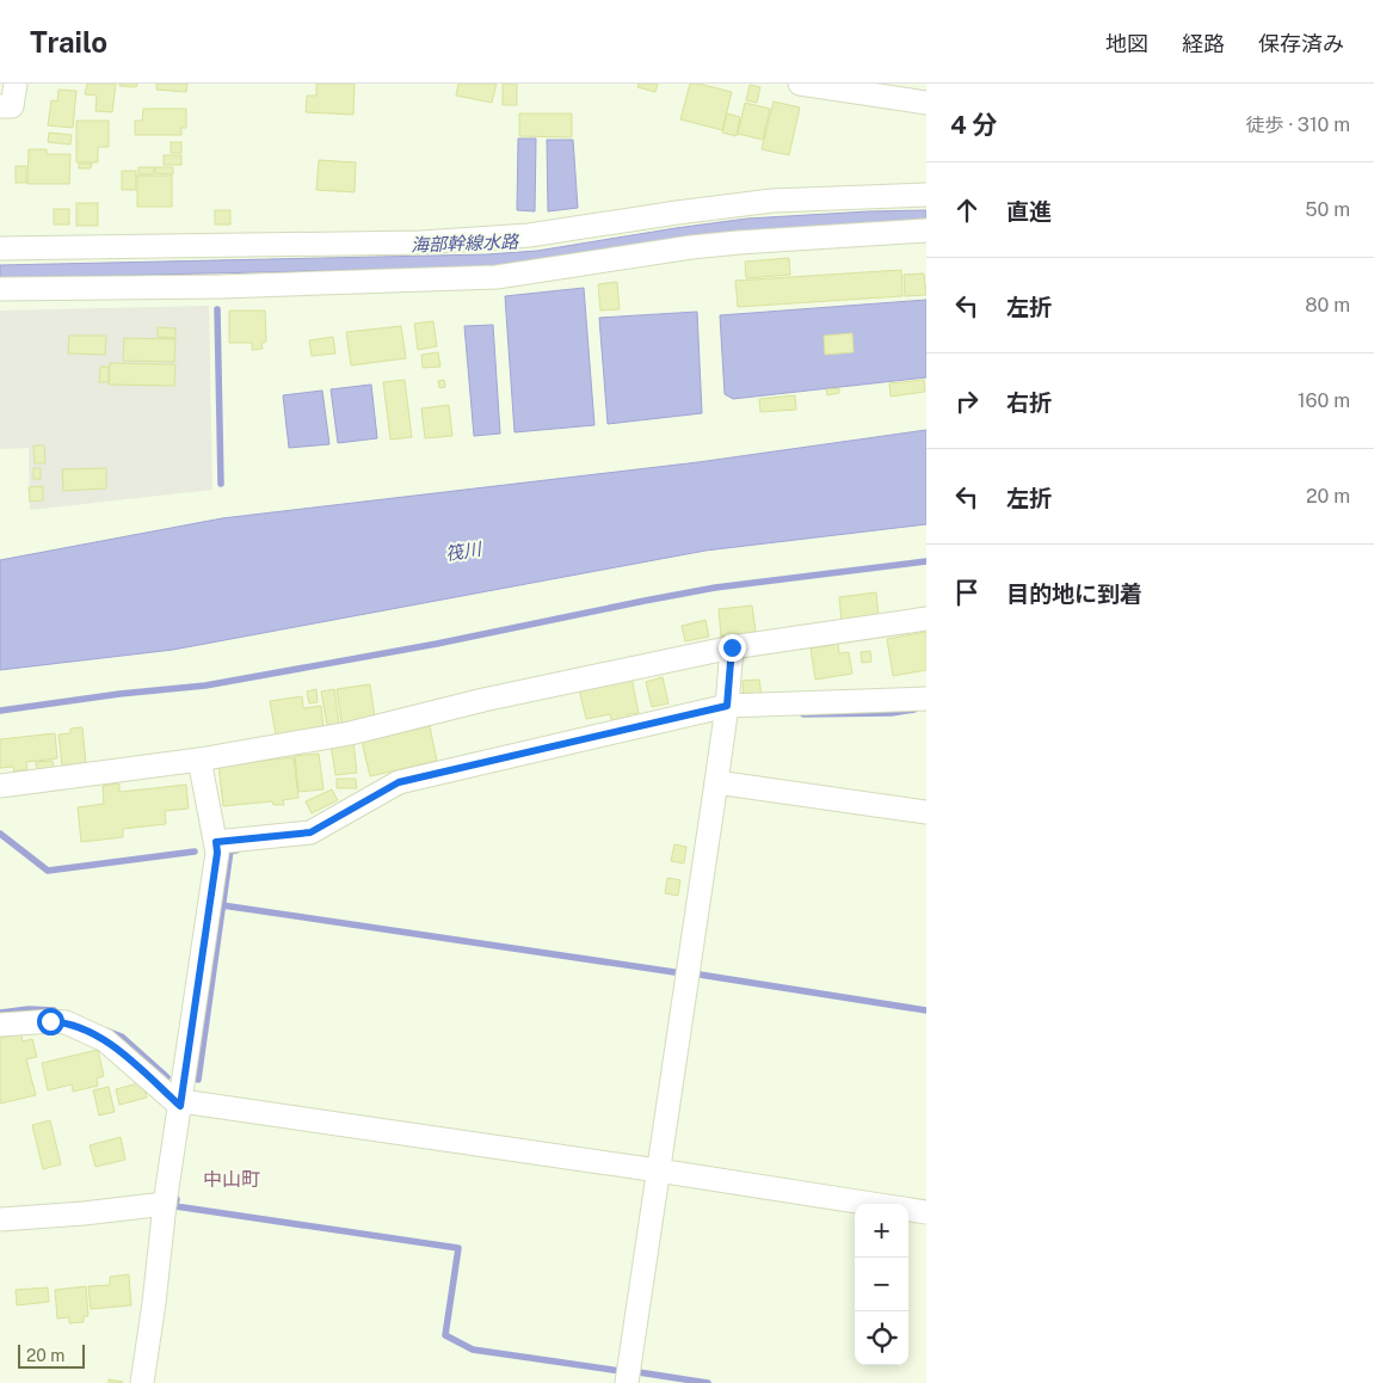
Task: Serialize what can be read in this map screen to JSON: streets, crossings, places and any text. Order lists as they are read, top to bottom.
{
  "districts": ["中山町"],
  "water": ["海部幹線水路", "筏川"],
  "scale_bar": "20 m",
  "page": {
    "header": "Trailo",
    "nav": ["地図", "経路", "保存済み"],
    "heading": ["4 分", "徒歩 · 310 m"],
    "list": [
      ["直進", "50 m"],
      ["左折", "80 m"],
      ["右折", "160 m"],
      ["左折", "20 m"],
      "目的地に到着"
    ],
    "map_buttons": ["+", "−"],
    "scale": "20 m"
  }
}
